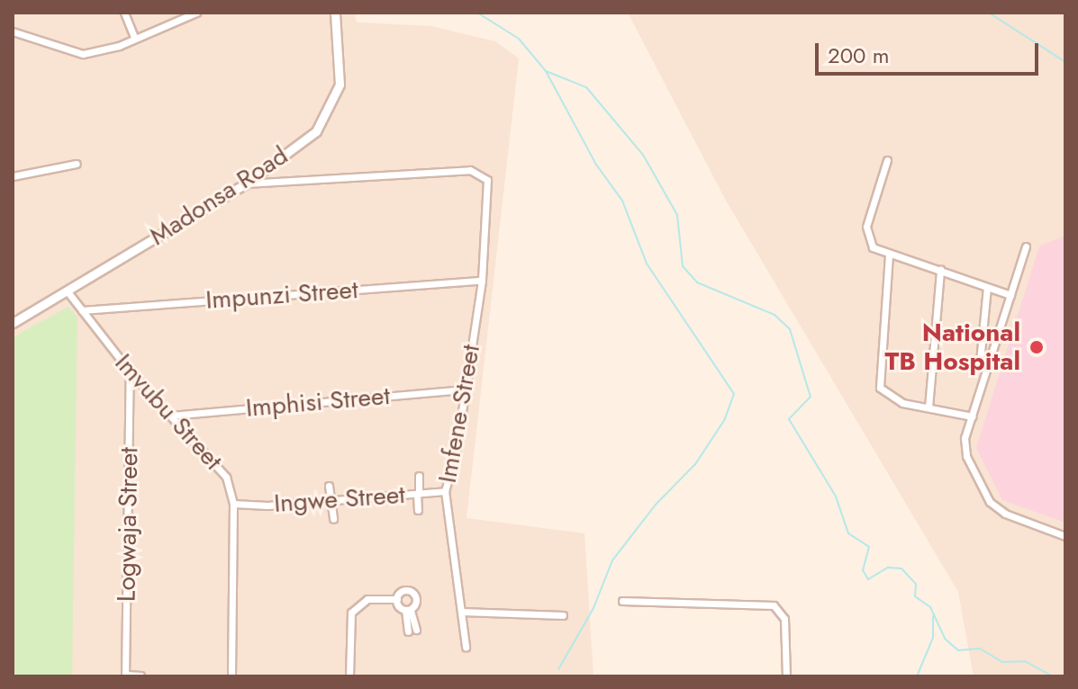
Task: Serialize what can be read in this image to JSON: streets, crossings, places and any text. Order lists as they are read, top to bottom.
{
  "streets": {
    "street": [
      "Madonsa Road",
      "Impunzi Street",
      "Imphisi Street",
      "Imvubu Street",
      "Imfene Street",
      "Ingwe Street",
      "Logwaja Street"
    ]
  },
  "crossings": [
    ["Madonsa Road", "Imvubu Street"],
    ["Madonsa Road", "Imfene Street"],
    ["Impunzi Street", "Imvubu Street"],
    ["Impunzi Street", "Imfene Street"],
    ["Imphisi Street", "Imvubu Street"],
    ["Imphisi Street", "Imfene Street"],
    ["Imvubu Street", "Ingwe Street"],
    ["Imvubu Street", "Logwaja Street"],
    ["Imfene Street", "Ingwe Street"]
  ],
  "places": ["National TB Hospital"],
  "scale_bar": "200 m"
}
